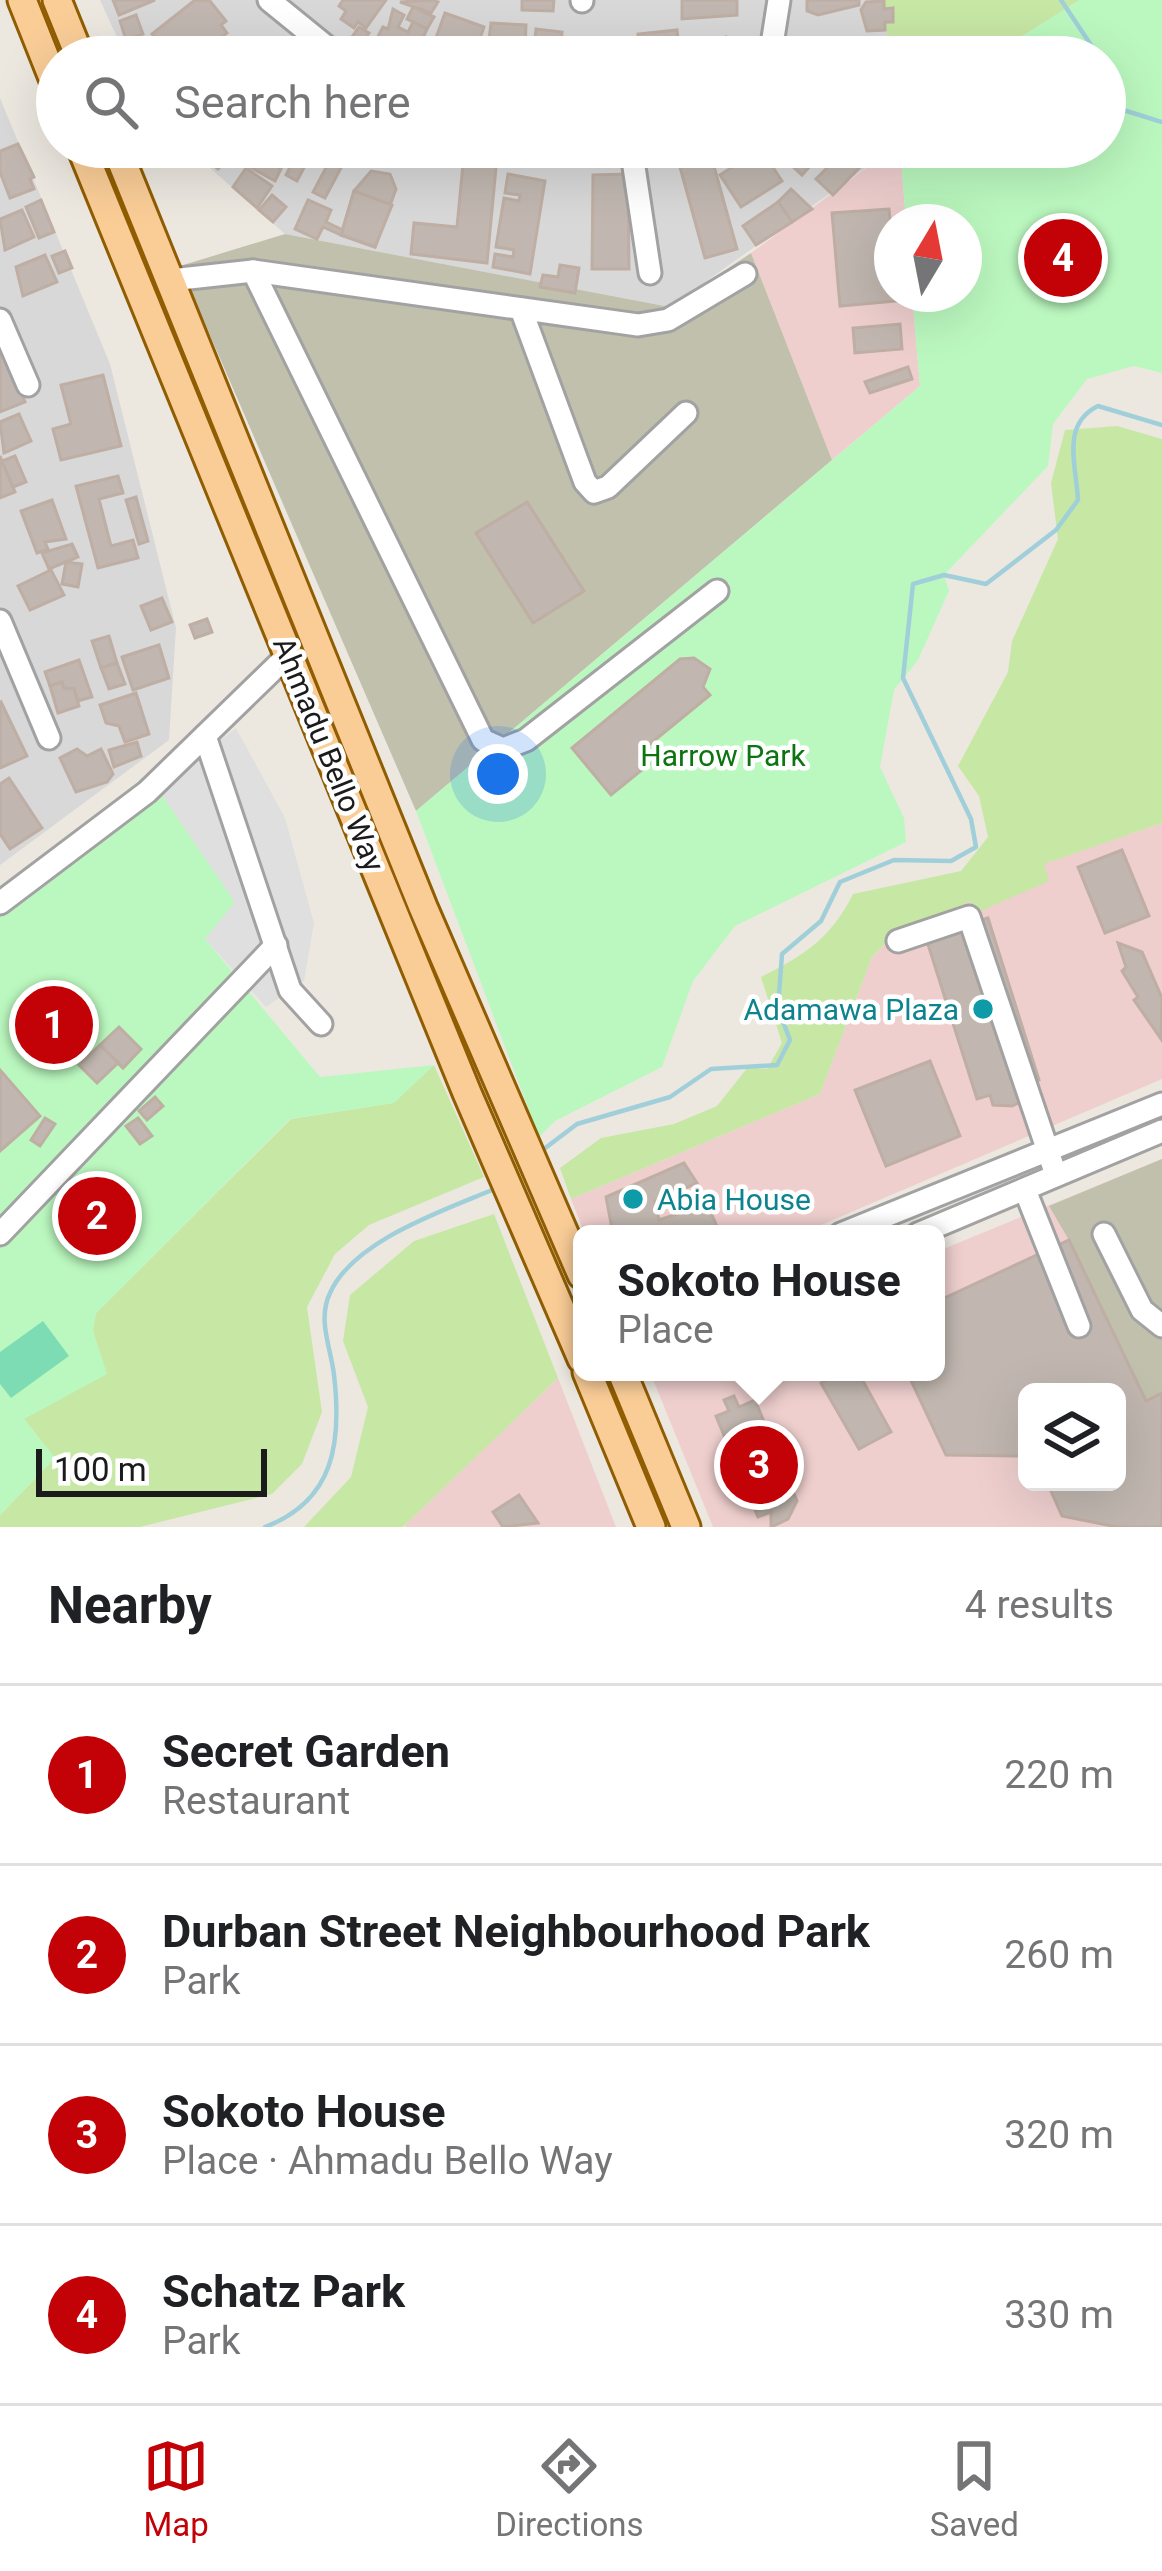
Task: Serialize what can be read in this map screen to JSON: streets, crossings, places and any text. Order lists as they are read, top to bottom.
{
  "streets": {
    "main road": ["Ahmadu Bello Way"]
  },
  "parks": ["Harrow Park"],
  "places": ["Adamawa Plaza", "Abia House"],
  "scale_bar": "100 m",
  "north": "top",
  "page": {
    "search": "Search here",
    "pins": [
      "4",
      "1",
      "2",
      "3"
    ],
    "popup": ["Sokoto House", "Place"],
    "scale": "100 m",
    "heading": ["Nearby", "4 results"],
    "list": [
      {
        "mark": "1",
        "name": "Secret Garden",
        "note": "Restaurant",
        "value": "220 m"
      },
      {
        "mark": "2",
        "name": "Durban Street Neighbourhood Park",
        "note": "Park",
        "value": "260 m"
      },
      {
        "mark": "3",
        "name": "Sokoto House",
        "note": "Place · Ahmadu Bello Way",
        "value": "320 m"
      },
      {
        "mark": "4",
        "name": "Schatz Park",
        "note": "Park",
        "value": "330 m"
      }
    ],
    "nav": ["Map", "Directions", "Saved"]
  }
}
